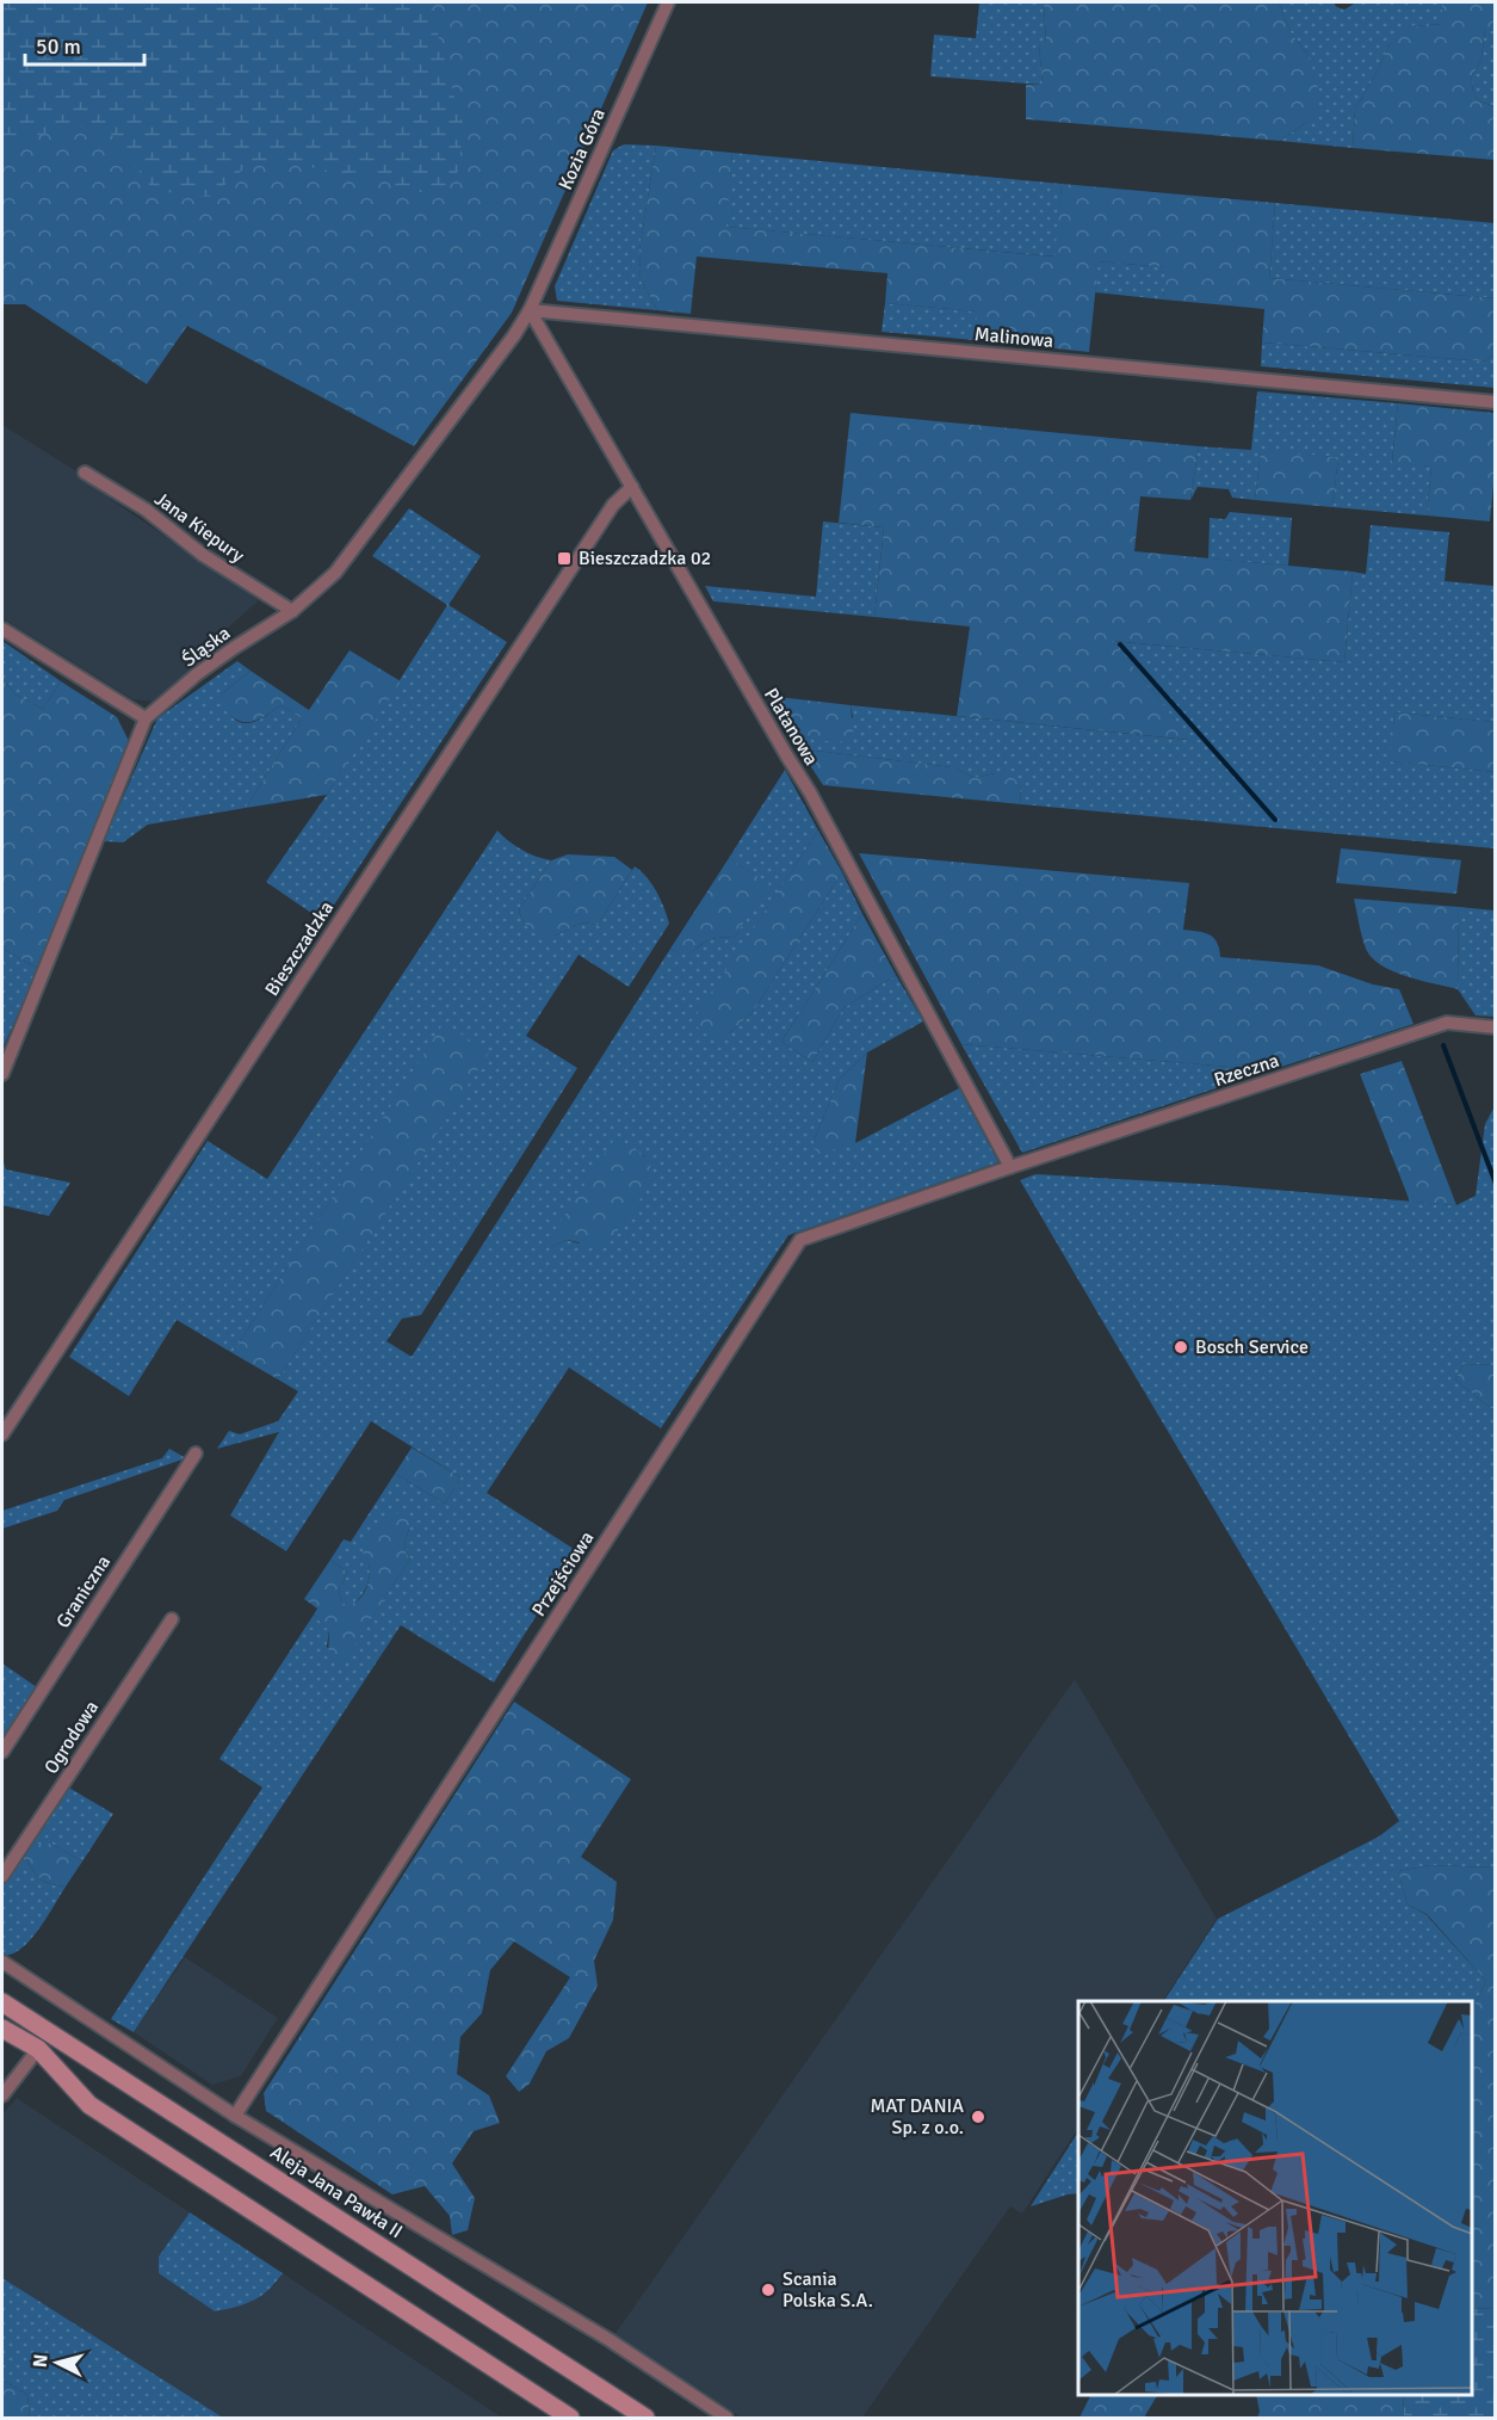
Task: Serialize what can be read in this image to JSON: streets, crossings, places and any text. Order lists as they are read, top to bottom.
{
  "streets": {
    "main road": ["Aleja Jana Pawła II"],
    "street": [
      "Kozia Góra",
      "Malinowa",
      "Jana Kiepury",
      "Śląska",
      "Platanowa",
      "Bieszczadzka",
      "Rzeczna",
      "Przejściowa",
      "Graniczna",
      "Ogrodowa"
    ]
  },
  "crossings": [
    ["Kozia Góra", "Malinowa"],
    ["Kozia Góra", "Śląska"],
    ["Kozia Góra", "Platanowa"],
    ["Malinowa", "Śląska"],
    ["Malinowa", "Platanowa"],
    ["Jana Kiepury", "Śląska"],
    ["Śląska", "Platanowa"],
    ["Platanowa", "Bieszczadzka"],
    ["Platanowa", "Rzeczna"],
    ["Platanowa", "Przejściowa"],
    ["Rzeczna", "Przejściowa"]
  ],
  "places": {
    "transit": ["Bieszczadzka 02"],
    "other": ["Bosch Service", "MAT DANIA Sp. z o.o.", "Scania Polska S.A."]
  },
  "scale_bar": "50 m",
  "north": "left"
}
